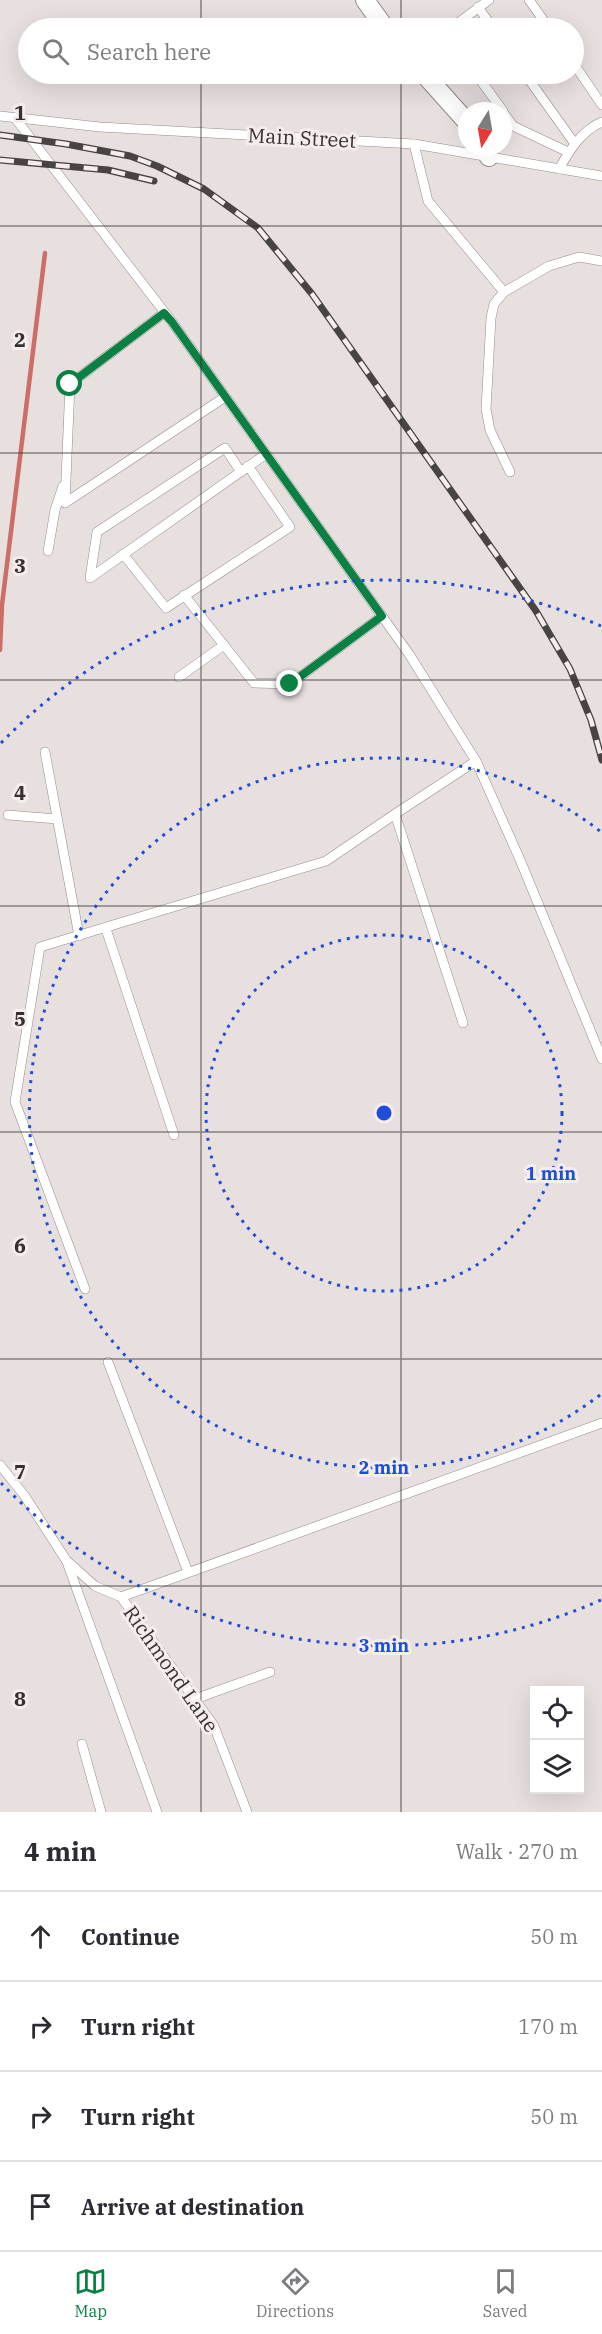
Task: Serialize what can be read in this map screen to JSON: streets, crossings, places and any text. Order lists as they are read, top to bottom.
{
  "streets": {
    "lane": ["Main Street", "Richmond Lane"]
  },
  "north": "bottom",
  "page": {
    "search": "Search here",
    "heading": ["4 min", "Walk · 270 m"],
    "list": [
      ["Continue", "50 m"],
      ["Turn right", "170 m"],
      ["Turn right", "50 m"],
      "Arrive at destination"
    ],
    "nav": ["Map", "Directions", "Saved"]
  },
  "grid": {
    "rows": [
      "1",
      "2",
      "3",
      "4",
      "5",
      "6",
      "7",
      "8"
    ]
  },
  "rings": ["1 min", "2 min", "3 min"]
}
